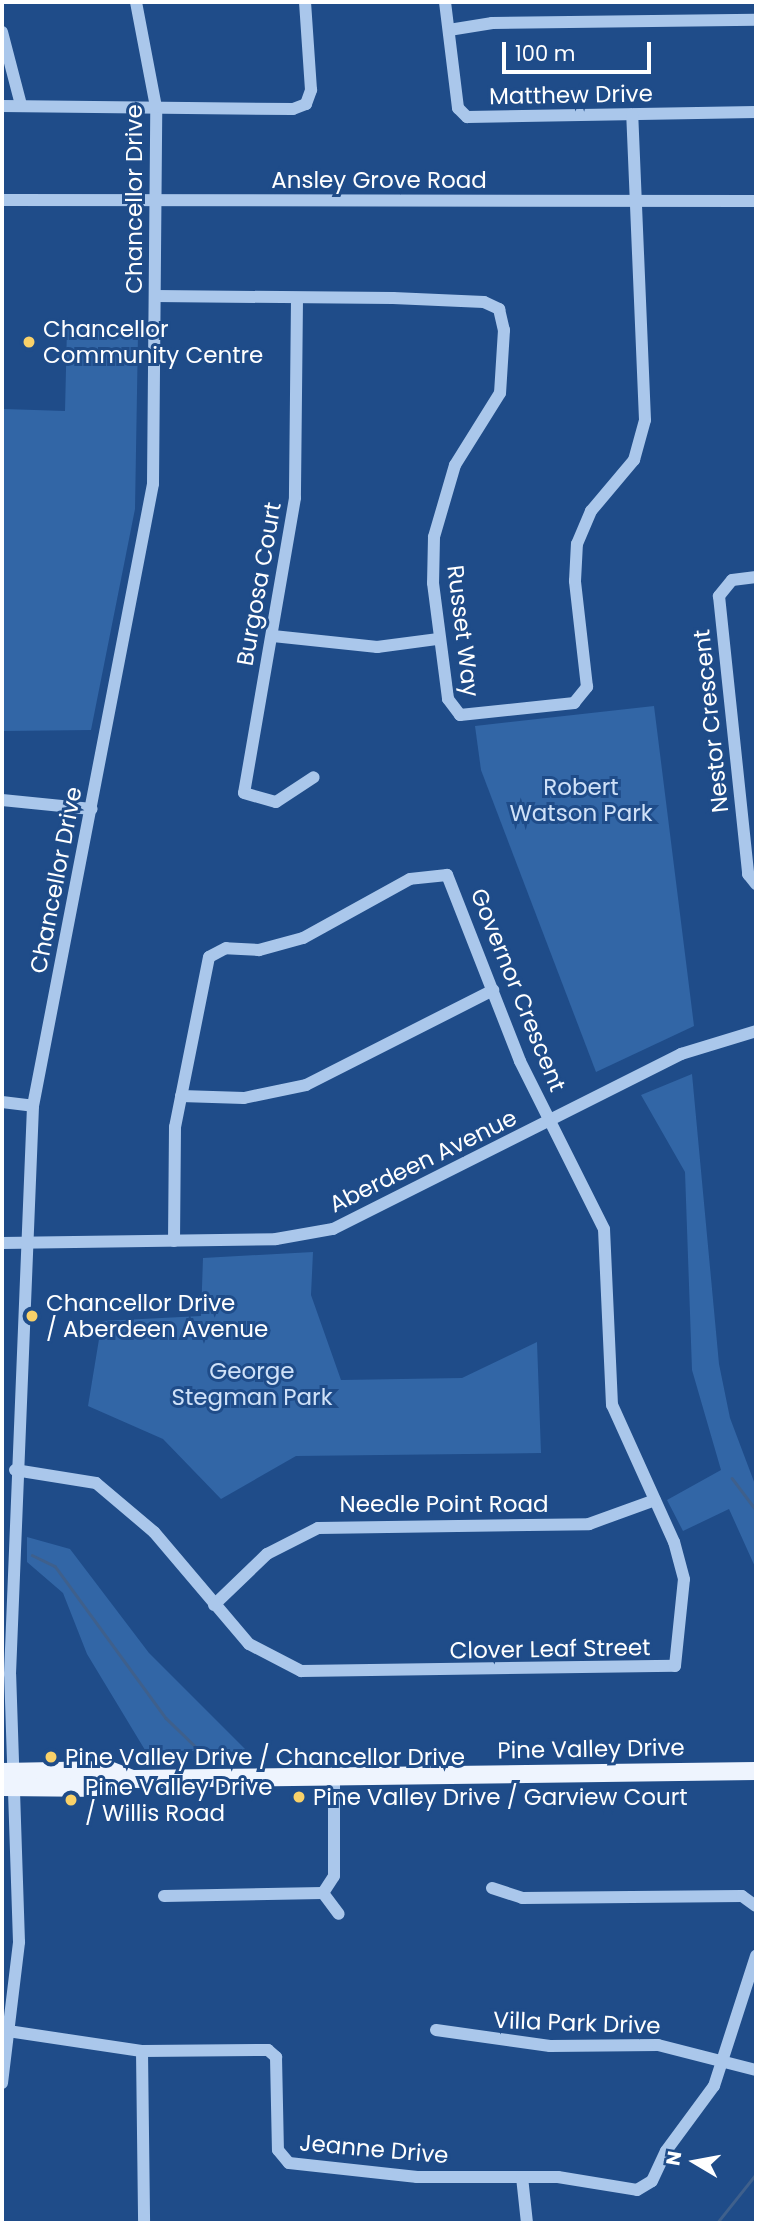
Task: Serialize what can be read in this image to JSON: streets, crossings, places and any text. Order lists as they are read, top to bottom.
{
  "streets": {
    "main road": ["Pine Valley Drive"],
    "street": [
      "Matthew Drive",
      "Ansley Grove Road",
      "Chancellor Drive",
      "Burgosa Court",
      "Russet Way",
      "Nestor Crescent",
      "Governor Crescent",
      "Aberdeen Avenue",
      "Needle Point Road",
      "Clover Leaf Street",
      "Villa Park Drive",
      "Jeanne Drive"
    ]
  },
  "crossings": [
    ["Ansley Grove Road", "Chancellor Drive"],
    ["Ansley Grove Road", "Russet Way"],
    ["Chancellor Drive", "Russet Way"],
    ["Chancellor Drive", "Aberdeen Avenue"],
    ["Chancellor Drive", "Clover Leaf Street"],
    ["Chancellor Drive", "Pine Valley Drive"],
    ["Chancellor Drive", "Jeanne Drive"],
    ["Burgosa Court", "Russet Way"],
    ["Governor Crescent", "Aberdeen Avenue"],
    ["Governor Crescent", "Clover Leaf Street"],
    ["Aberdeen Avenue", "Clover Leaf Street"],
    ["Needle Point Road", "Clover Leaf Street"],
    ["Villa Park Drive", "Jeanne Drive"]
  ],
  "parks": ["Robert Watson Park", "George Stegman Park"],
  "places": [
    "Chancellor Community Centre",
    "Chancellor Drive / Aberdeen Avenue",
    "Pine Valley Drive / Chancellor Drive",
    "Pine Valley Drive / Garview Court",
    "Pine Valley Drive / Willis Road"
  ],
  "scale_bar": "100 m",
  "north": "left"
}
